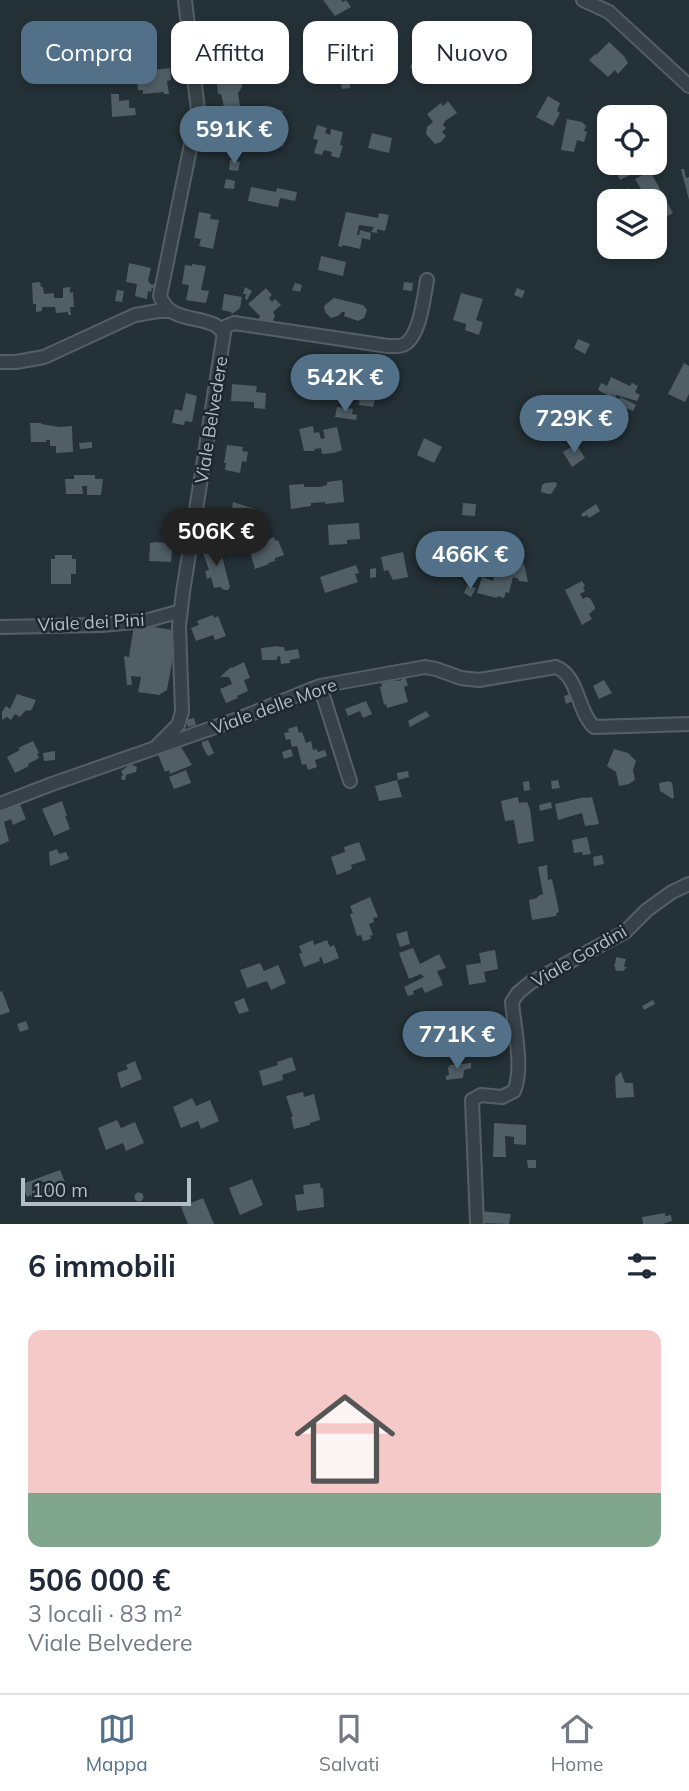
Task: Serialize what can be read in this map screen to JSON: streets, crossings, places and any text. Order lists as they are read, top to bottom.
{
  "streets": {
    "street": [
      "Viale Belvedere",
      "Viale dei Pini",
      "Viale delle More",
      "Viale Gordini"
    ]
  },
  "crossings": [
    ["Viale Belvedere", "Viale dei Pini"],
    ["Viale Belvedere", "Viale delle More"]
  ],
  "scale_bar": "100 m",
  "page": {
    "chip": [
      "Compra",
      "Affitta",
      "Filtri",
      "Nuovo"
    ],
    "price": [
      "591K €",
      "542K €",
      "729K €",
      "506K €",
      "466K €",
      "771K €"
    ],
    "scale": "100 m",
    "heading": "6 immobili",
    "list": [
      {
        "name": "506 000 €",
        "note": "3 locali · 83 m² · Viale Belvedere"
      }
    ],
    "tabs": ["Mappa", "Salvati", "Home"]
  }
}
